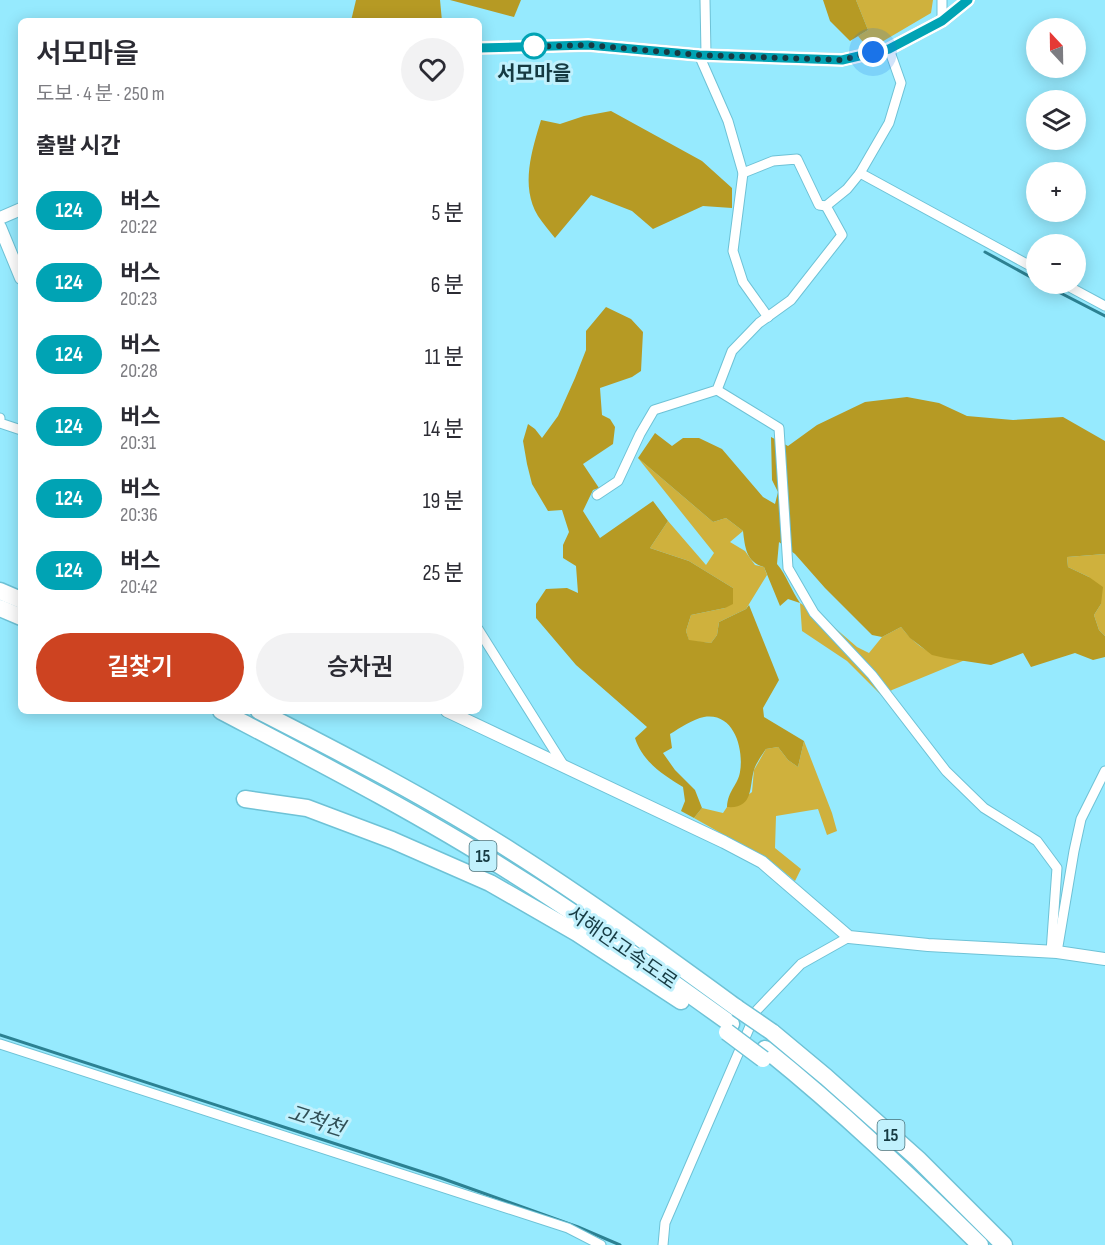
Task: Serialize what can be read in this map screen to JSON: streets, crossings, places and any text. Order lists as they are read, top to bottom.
{
  "streets": {
    "highway": ["15", "서해안고속도로"]
  },
  "crossings": [
    ["15", "서해안고속도로"]
  ],
  "water": ["고척천"],
  "places": ["서모마을"],
  "lines": ["bus line 124"],
  "north": "top",
  "page": {
    "map_buttons": ["+", "−"],
    "heading": [
      ["서모마을", "도보 · 4 분 · 250 m"],
      "출발 시간"
    ],
    "list": [
      {
        "mark": "124",
        "name": "버스",
        "note": "20:22",
        "value": "5 분"
      },
      {
        "mark": "124",
        "name": "버스",
        "note": "20:23",
        "value": "6 분"
      },
      {
        "mark": "124",
        "name": "버스",
        "note": "20:28",
        "value": "11 분"
      },
      {
        "mark": "124",
        "name": "버스",
        "note": "20:31",
        "value": "14 분"
      },
      {
        "mark": "124",
        "name": "버스",
        "note": "20:36",
        "value": "19 분"
      },
      {
        "mark": "124",
        "name": "버스",
        "note": "20:42",
        "value": "25 분"
      }
    ],
    "buttons": ["길찾기", "승차권"]
  }
}
